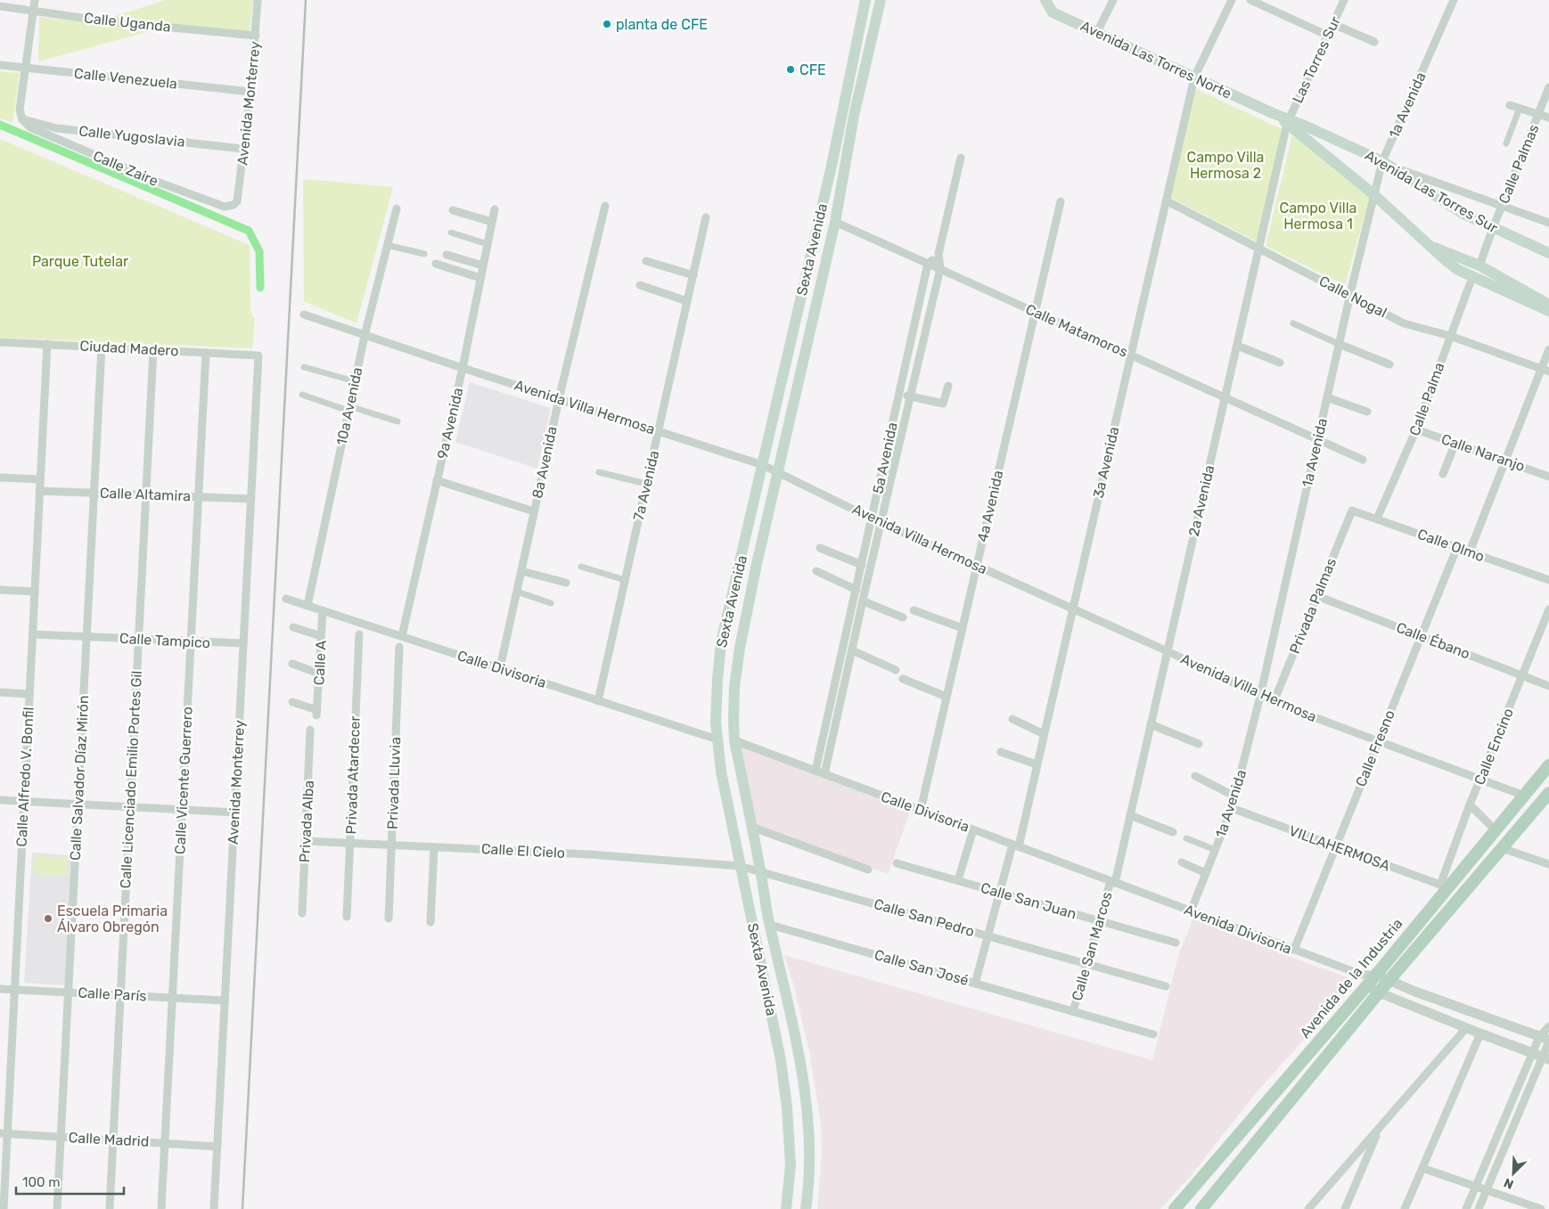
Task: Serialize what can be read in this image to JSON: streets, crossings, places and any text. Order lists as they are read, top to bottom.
{
  "streets": {
    "main road": [
      "Avenida Las Torres Norte",
      "Avenida Las Torres Sur",
      "Sexta Avenida",
      "Avenida de la Industria"
    ],
    "street": [
      "Calle Uganda",
      "Las Torres Sur",
      "Calle Venezuela",
      "Avenida Monterrey",
      "1a Avenida",
      "Calle Yugoslavia",
      "Calle Palmas",
      "Calle Zaire",
      "Calle Nogal",
      "Calle Matamoros",
      "Ciudad Madero",
      "Calle Palma",
      "10a Avenida",
      "Avenida Villa Hermosa",
      "9a Avenida",
      "Calle Naranjo",
      "5a Avenida",
      "8a Avenida",
      "3a Avenida",
      "7a Avenida",
      "Calle Altamira",
      "2a Avenida",
      "4a Avenida",
      "Calle Olmo",
      "Privada Palmas",
      "Calle Tampico",
      "Calle Ébano",
      "Calle A",
      "Calle Divisoria",
      "Calle Encino",
      "Calle Fresno",
      "Privada Atardecer",
      "Calle Alfredo V. Bonfil",
      "Calle Salvador Díaz Mirón",
      "Calle Licenciado Emilio Portes Gil",
      "Calle Vicente Guerrero",
      "Privada Lluvia",
      "Privada Alba",
      "VILLAHERMOSA",
      "Calle El Cielo",
      "Calle San Juan",
      "Calle San Pedro",
      "Avenida Divisoria",
      "Calle San Marcos",
      "Calle San José",
      "Calle París",
      "Calle Madrid"
    ]
  },
  "crossings": [
    ["Calle Uganda", "Avenida Monterrey"],
    ["Avenida Las Torres Norte", "Las Torres Sur"],
    ["Avenida Las Torres Norte", "1a Avenida"],
    ["Avenida Las Torres Norte", "Calle Palmas"],
    ["Avenida Las Torres Norte", "Avenida Las Torres Sur"],
    ["Avenida Las Torres Norte", "Calle Palma"],
    ["Avenida Las Torres Norte", "3a Avenida"],
    ["Avenida Las Torres Norte", "2a Avenida"],
    ["Las Torres Sur", "Avenida Las Torres Sur"],
    ["Las Torres Sur", "2a Avenida"],
    ["Calle Venezuela", "Avenida Monterrey"],
    ["Avenida Monterrey", "Calle Yugoslavia"],
    ["Avenida Monterrey", "Calle Zaire"],
    ["Avenida Monterrey", "Ciudad Madero"],
    ["Avenida Monterrey", "Calle Altamira"],
    ["Avenida Monterrey", "Calle Tampico"],
    ["Avenida Monterrey", "Calle París"],
    ["Avenida Monterrey", "Calle Madrid"],
    ["1a Avenida", "Avenida Las Torres Sur"],
    ["1a Avenida", "Calle Nogal"],
    ["1a Avenida", "Calle Matamoros"],
    ["1a Avenida", "Avenida Villa Hermosa"],
    ["1a Avenida", "VILLAHERMOSA"],
    ["1a Avenida", "Avenida Divisoria"],
    ["Calle Yugoslavia", "Calle Zaire"],
    ["Calle Palmas", "Avenida Las Torres Sur"],
    ["Avenida Las Torres Sur", "2a Avenida"],
    ["Sexta Avenida", "Calle Matamoros"],
    ["Sexta Avenida", "Avenida Villa Hermosa"],
    ["Sexta Avenida", "Calle Divisoria"],
    ["Sexta Avenida", "Calle El Cielo"],
    ["Sexta Avenida", "Calle San Pedro"],
    ["Sexta Avenida", "Calle San José"],
    ["Calle Nogal", "Calle Palma"],
    ["Calle Nogal", "3a Avenida"],
    ["Calle Nogal", "2a Avenida"],
    ["Calle Matamoros", "5a Avenida"],
    ["Calle Matamoros", "3a Avenida"],
    ["Calle Matamoros", "2a Avenida"],
    ["Calle Matamoros", "4a Avenida"],
    ["Ciudad Madero", "Calle Alfredo V. Bonfil"],
    ["Ciudad Madero", "Calle Salvador Díaz Mirón"],
    ["Ciudad Madero", "Calle Licenciado Emilio Portes Gil"],
    ["Ciudad Madero", "Calle Vicente Guerrero"],
    ["Calle Palma", "Calle Naranjo"],
    ["Calle Palma", "Calle Olmo"],
    ["10a Avenida", "Avenida Villa Hermosa"],
    ["10a Avenida", "Calle Divisoria"],
    ["Avenida Villa Hermosa", "9a Avenida"],
    ["Avenida Villa Hermosa", "5a Avenida"],
    ["Avenida Villa Hermosa", "8a Avenida"],
    ["Avenida Villa Hermosa", "3a Avenida"],
    ["Avenida Villa Hermosa", "7a Avenida"],
    ["Avenida Villa Hermosa", "2a Avenida"],
    ["Avenida Villa Hermosa", "4a Avenida"],
    ["Avenida Villa Hermosa", "Privada Palmas"],
    ["Avenida Villa Hermosa", "Calle Encino"],
    ["Avenida Villa Hermosa", "Calle Fresno"],
    ["Avenida Villa Hermosa", "Avenida de la Industria"],
    ["9a Avenida", "Calle Divisoria"],
    ["5a Avenida", "Calle Divisoria"],
    ["8a Avenida", "Calle Divisoria"],
    ["3a Avenida", "Calle Divisoria"],
    ["3a Avenida", "Calle San Juan"],
    ["3a Avenida", "Calle San Pedro"],
    ["3a Avenida", "Calle San José"],
    ["7a Avenida", "Calle Divisoria"],
    ["Calle Altamira", "Calle Alfredo V. Bonfil"],
    ["Calle Altamira", "Calle Salvador Díaz Mirón"],
    ["Calle Altamira", "Calle Licenciado Emilio Portes Gil"],
    ["Calle Altamira", "Calle Vicente Guerrero"],
    ["2a Avenida", "Calle Divisoria"],
    ["2a Avenida", "Avenida Divisoria"],
    ["2a Avenida", "Calle San Marcos"],
    ["4a Avenida", "Calle Divisoria"],
    ["Calle Olmo", "Privada Palmas"],
    ["Calle Olmo", "Calle Fresno"],
    ["Privada Palmas", "Calle Ébano"],
    ["Calle Tampico", "Calle Alfredo V. Bonfil"],
    ["Calle Tampico", "Calle Salvador Díaz Mirón"],
    ["Calle Tampico", "Calle Licenciado Emilio Portes Gil"],
    ["Calle Tampico", "Calle Vicente Guerrero"],
    ["Calle Ébano", "Calle Encino"],
    ["Calle Ébano", "Calle Fresno"],
    ["Calle A", "Calle Divisoria"],
    ["Calle Divisoria", "Avenida Divisoria"],
    ["Calle Divisoria", "Calle San Marcos"],
    ["Calle Encino", "VILLAHERMOSA"],
    ["Calle Encino", "Avenida de la Industria"],
    ["Calle Fresno", "VILLAHERMOSA"],
    ["Calle Fresno", "Avenida Divisoria"],
    ["Privada Atardecer", "Calle El Cielo"],
    ["Calle Alfredo V. Bonfil", "Calle París"],
    ["Calle Alfredo V. Bonfil", "Calle Madrid"],
    ["Calle Salvador Díaz Mirón", "Calle París"],
    ["Calle Salvador Díaz Mirón", "Calle Madrid"],
    ["Calle Licenciado Emilio Portes Gil", "Calle París"],
    ["Calle Licenciado Emilio Portes Gil", "Calle Madrid"],
    ["Calle Vicente Guerrero", "Calle París"],
    ["Calle Vicente Guerrero", "Calle Madrid"],
    ["Privada Lluvia", "Calle El Cielo"],
    ["Privada Alba", "Calle El Cielo"],
    ["VILLAHERMOSA", "Avenida de la Industria"],
    ["Calle El Cielo", "Calle San Pedro"],
    ["Calle San Juan", "Calle San Marcos"],
    ["Calle San Pedro", "Calle San Marcos"],
    ["Avenida Divisoria", "Calle San Marcos"],
    ["Avenida Divisoria", "Avenida de la Industria"],
    ["Calle San Marcos", "Calle San José"]
  ],
  "parks": ["Campo Villa Hermosa 2", "Campo Villa Hermosa 1", "Parque Tutelar"],
  "places": ["planta de CFE", "CFE", "Escuela Primaria Álvaro Obregón"],
  "scale_bar": "100 m",
  "north": "bottom left"
}
